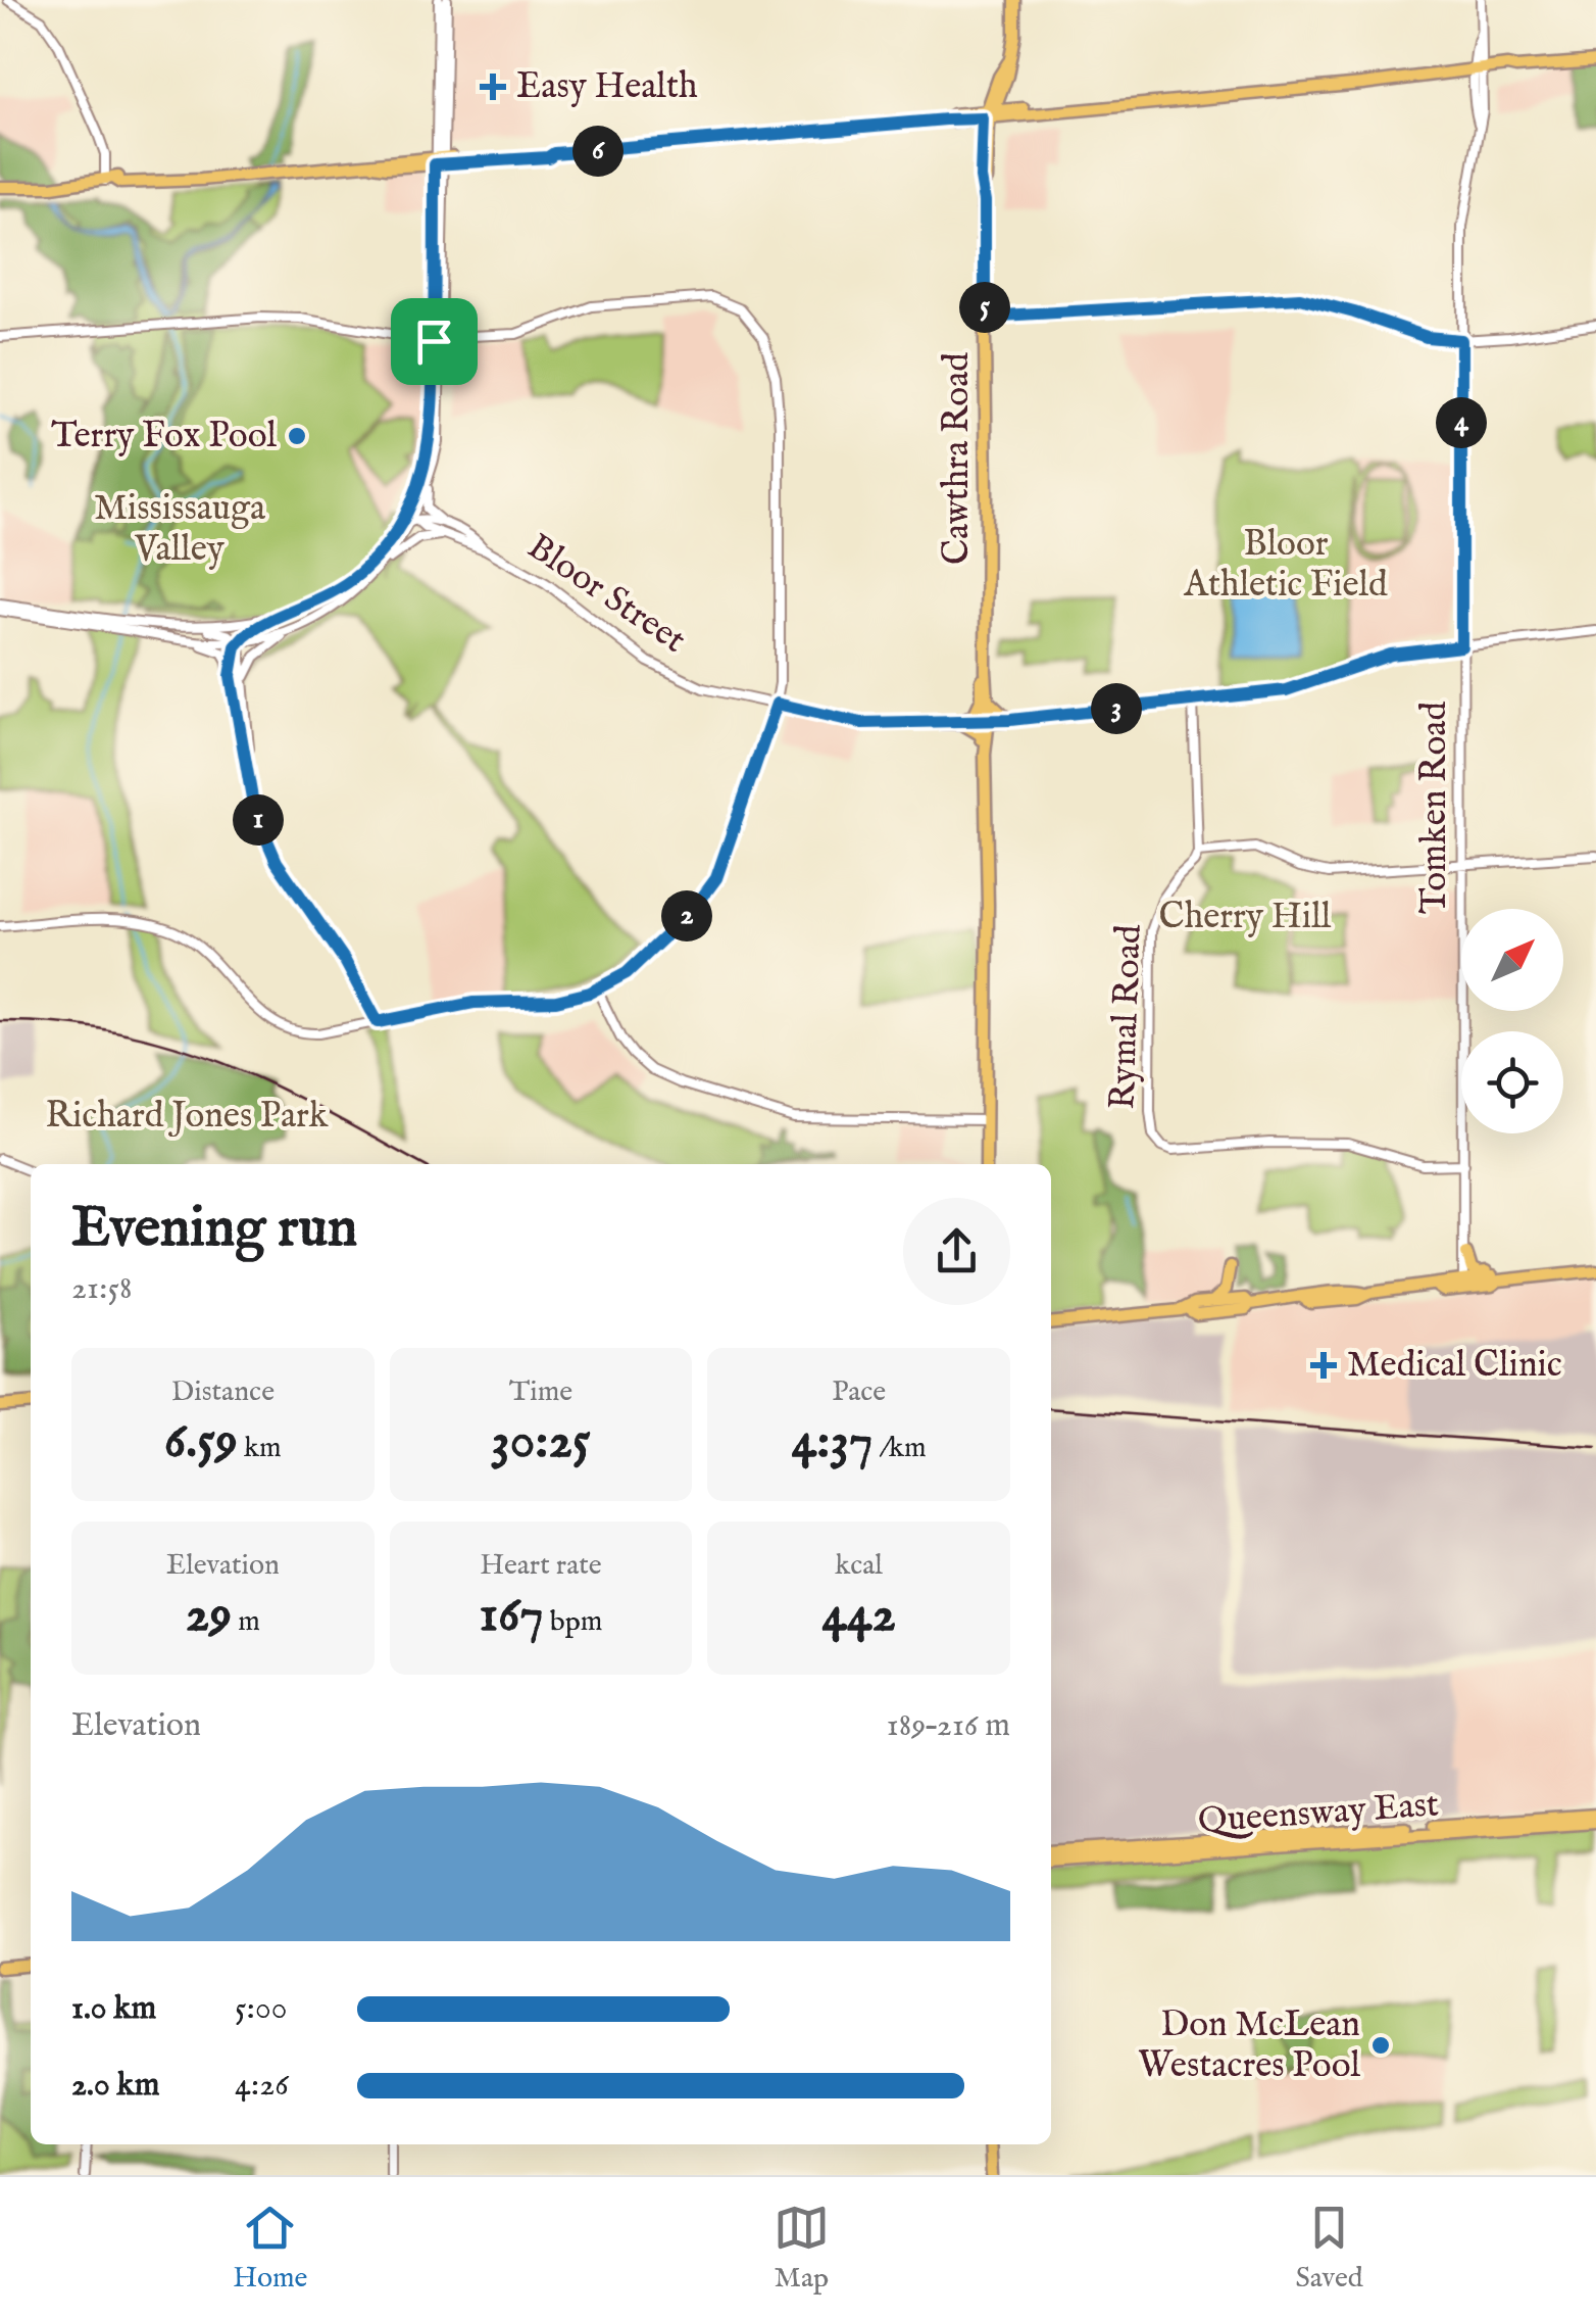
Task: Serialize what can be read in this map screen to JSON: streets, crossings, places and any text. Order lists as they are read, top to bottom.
{
  "streets": {
    "main road": ["Cawthra Road", "Queensway East"],
    "street": ["Bloor Street", "Tomken Road", "Rymal Road"]
  },
  "crossings": [
    ["Cawthra Road", "Bloor Street"],
    ["Bloor Street", "Tomken Road"],
    ["Tomken Road", "Rymal Road"]
  ],
  "parks": [
    "Mississauga Valley",
    "Bloor Athletic Field",
    "Cherry Hill",
    "Richard Jones Park"
  ],
  "places": {
    "health": ["Easy Health", "Medical Clinic"],
    "other": ["Terry Fox Pool", "Don McLean Westacres Pool"]
  },
  "north": "top right",
  "page": {
    "pins": [
      "6",
      "5",
      "4",
      "3",
      "1",
      "2"
    ],
    "heading": ["Evening run", "21:58"],
    "stats": [
      ["Distance", "6.59 km"],
      ["Time", "30:25"],
      ["Pace", "4:37 /km"],
      ["Elevation", "29 m"],
      ["Heart rate", "167 bpm"],
      ["kcal", "442"]
    ],
    "chart": ["Elevation", "189–216 m"],
    "list": [
      {
        "name": "1.0 km",
        "note": "5:00"
      },
      {
        "name": "2.0 km",
        "note": "4:26"
      }
    ],
    "tabs": ["Home", "Map", "Saved"]
  }
}
